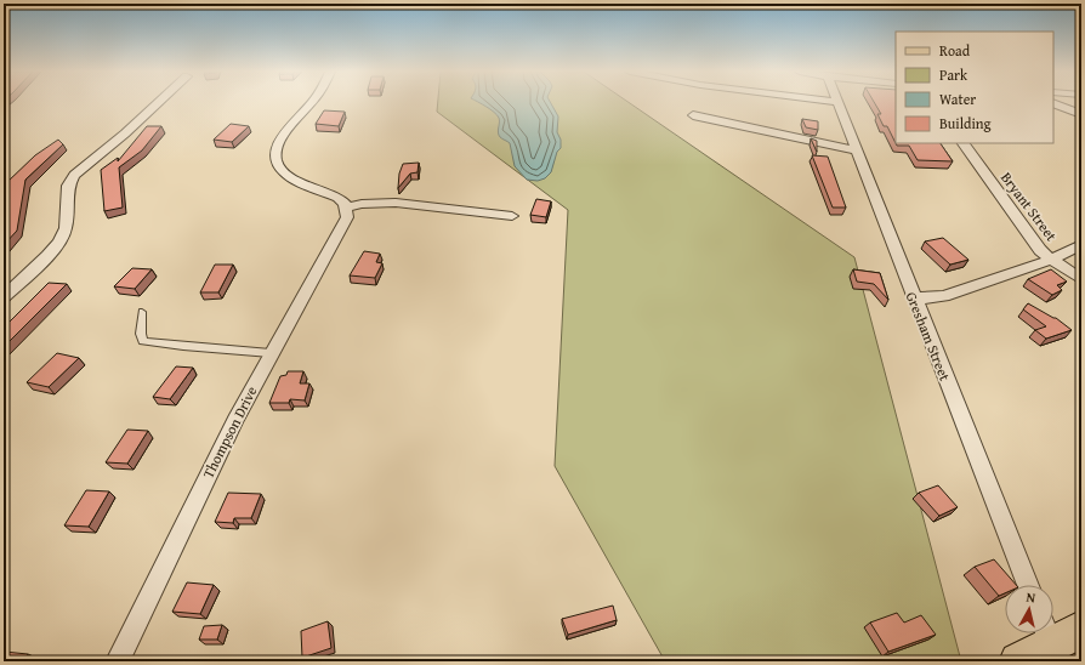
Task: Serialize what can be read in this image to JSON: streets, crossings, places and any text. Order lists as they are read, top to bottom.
{
  "streets": {
    "street": ["Bryant Street", "Gresham Street", "Thompson Drive"]
  },
  "legend": [
    "Road",
    "Park",
    "Water",
    "Building"
  ],
  "north": "top"
}
